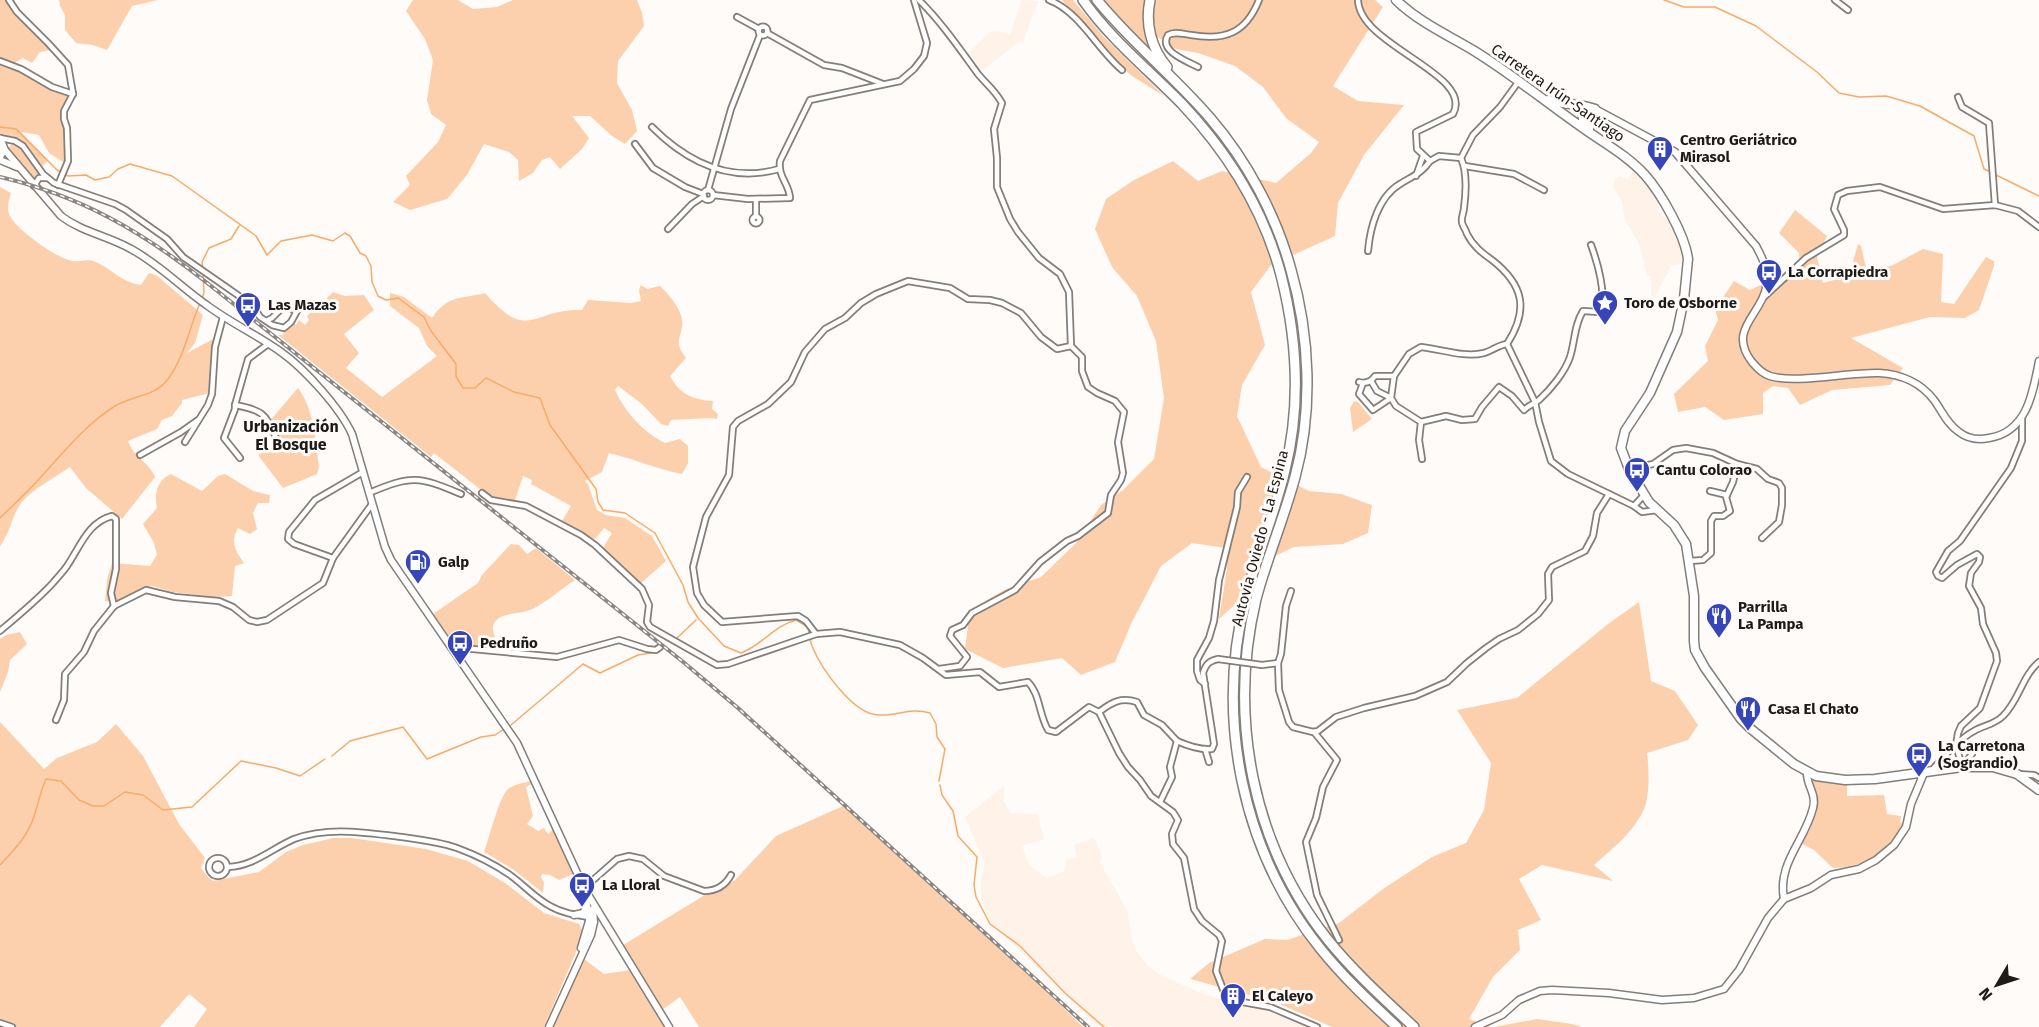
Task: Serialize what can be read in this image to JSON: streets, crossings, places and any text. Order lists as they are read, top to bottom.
{
  "streets": {
    "highway": ["Carretera Irún-Santiago", "Autovía Oviedo - La Espina"]
  },
  "districts": ["Urbanización El Bosque"],
  "places": {
    "building": ["Centro Geriátrico Mirasol", "El Caleyo"],
    "bus stop": [
      "La Corrapiedra",
      "Las Mazas",
      "Cantu Colorao",
      "Pedruño",
      "La Carretona (Sograndio)",
      "La Lloral"
    ],
    "place": ["Toro de Osborne"],
    "fuel station": ["Galp"],
    "restaurant": ["Parrilla La Pampa", "Casa El Chato"]
  },
  "north": "bottom left"
}
